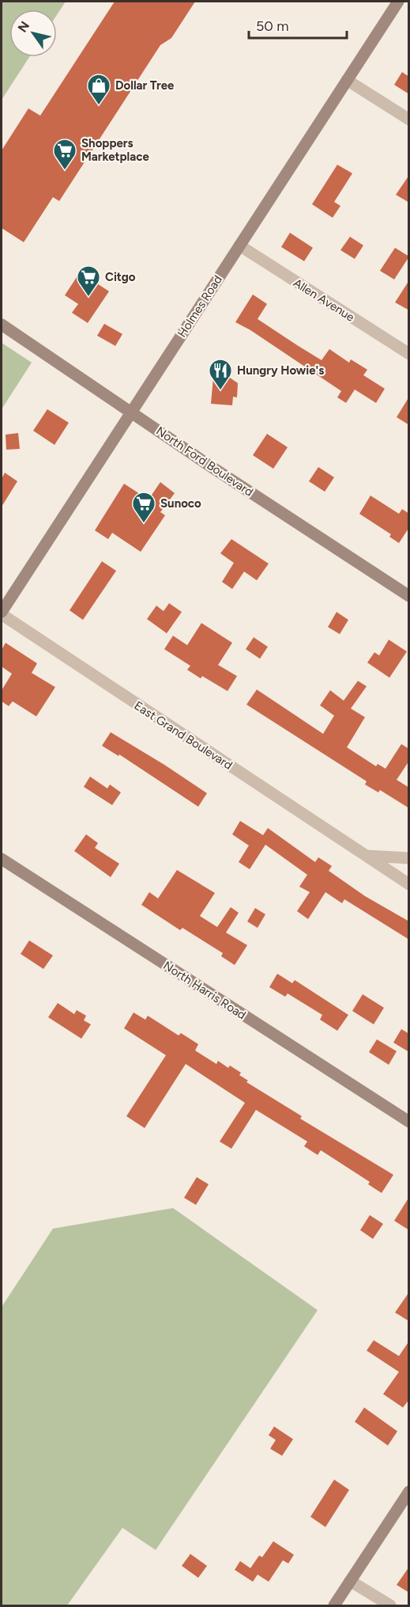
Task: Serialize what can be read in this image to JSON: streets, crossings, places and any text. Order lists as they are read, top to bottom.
{
  "streets": {
    "main road": ["Holmes Road", "North Ford Boulevard", "North Harris Road"],
    "street": ["Allen Avenue", "East Grand Boulevard"]
  },
  "crossings": [
    ["Allen Avenue", "Holmes Road"],
    ["Holmes Road", "North Ford Boulevard"],
    ["Holmes Road", "East Grand Boulevard"]
  ],
  "places": {
    "shop": ["Dollar Tree"],
    "supermarket": ["Shoppers Marketplace", "Citgo", "Sunoco"],
    "restaurant": ["Hungry Howie's"]
  },
  "scale_bar": "50 m",
  "north": "top left"
}
